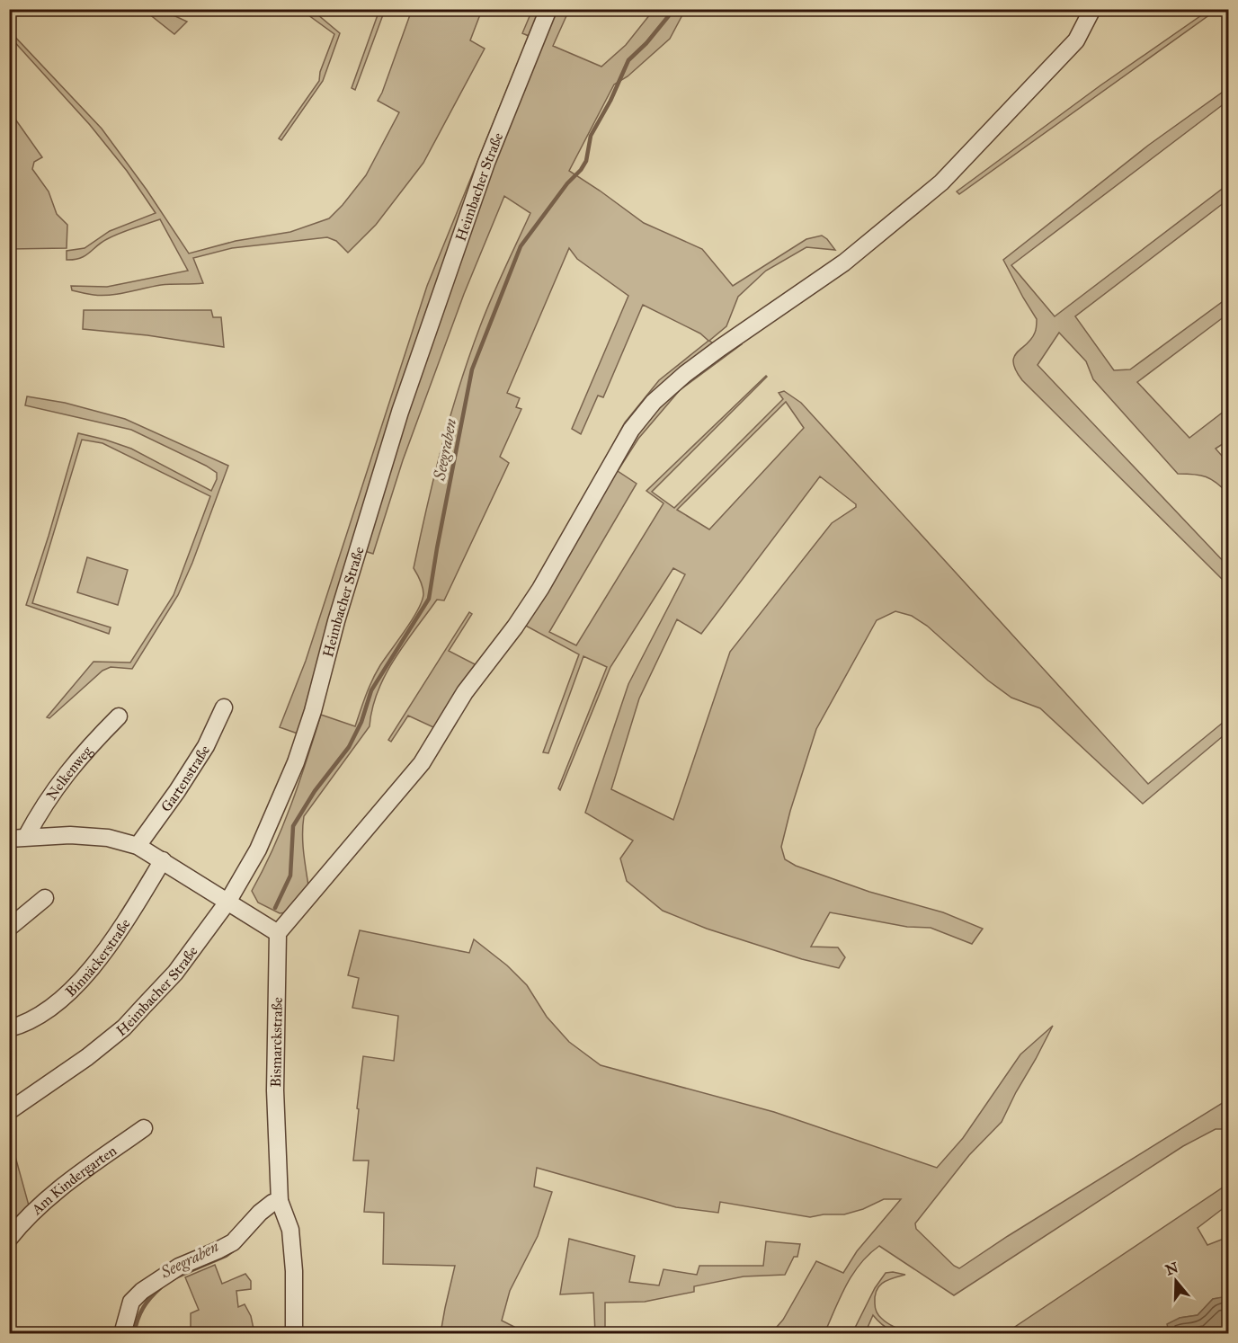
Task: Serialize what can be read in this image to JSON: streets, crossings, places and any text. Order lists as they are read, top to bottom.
{
  "streets": {
    "street": [
      "Heimbacher Straße",
      "Nelkenweg",
      "Gartenstraße",
      "Binnäckerstraße",
      "Bismarckstraße",
      "Am Kindergarten"
    ]
  },
  "water": ["Seegraben"],
  "north": "top"
}
